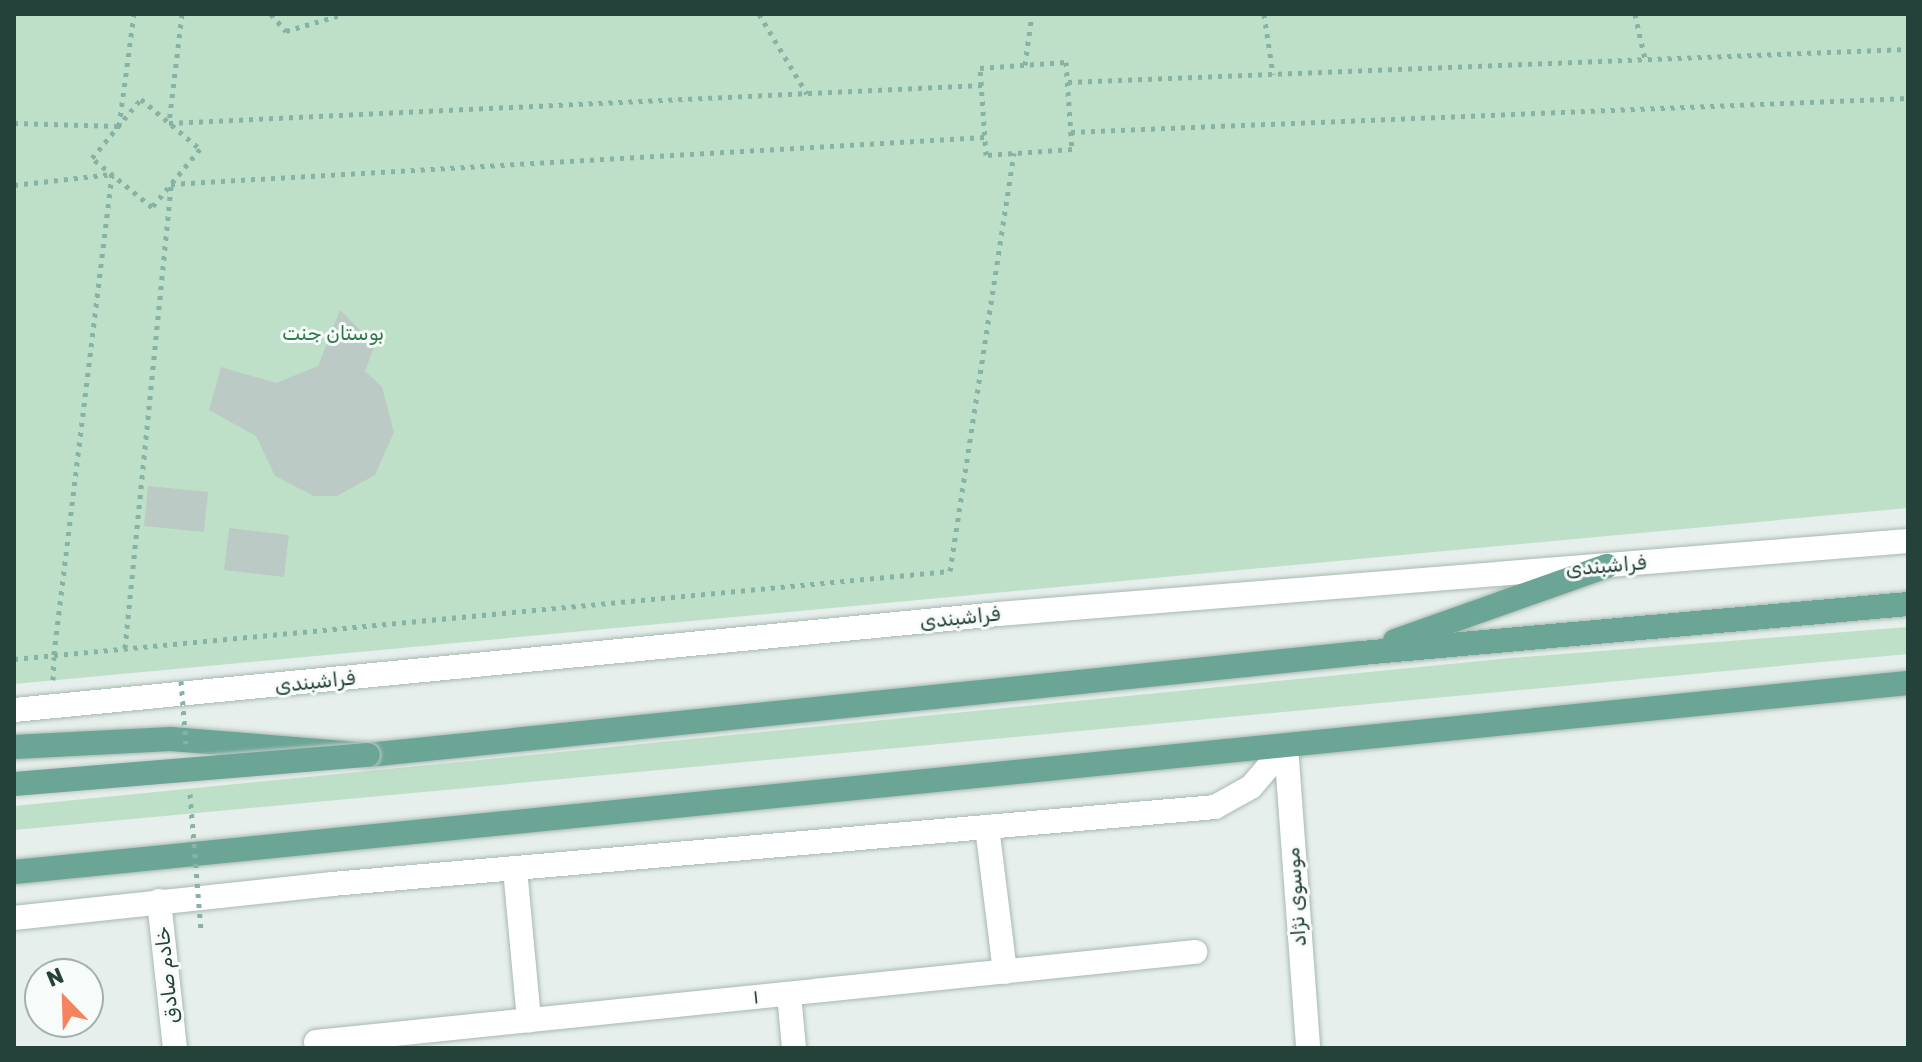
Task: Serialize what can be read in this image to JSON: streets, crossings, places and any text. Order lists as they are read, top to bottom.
{
  "streets": {
    "main road": [
      "فراشبندی",
      "موسوی نژاد",
      "خادم صادق",
      "۱"
    ]
  },
  "parks": ["بوستان جنت"],
  "north": "top left"
}
